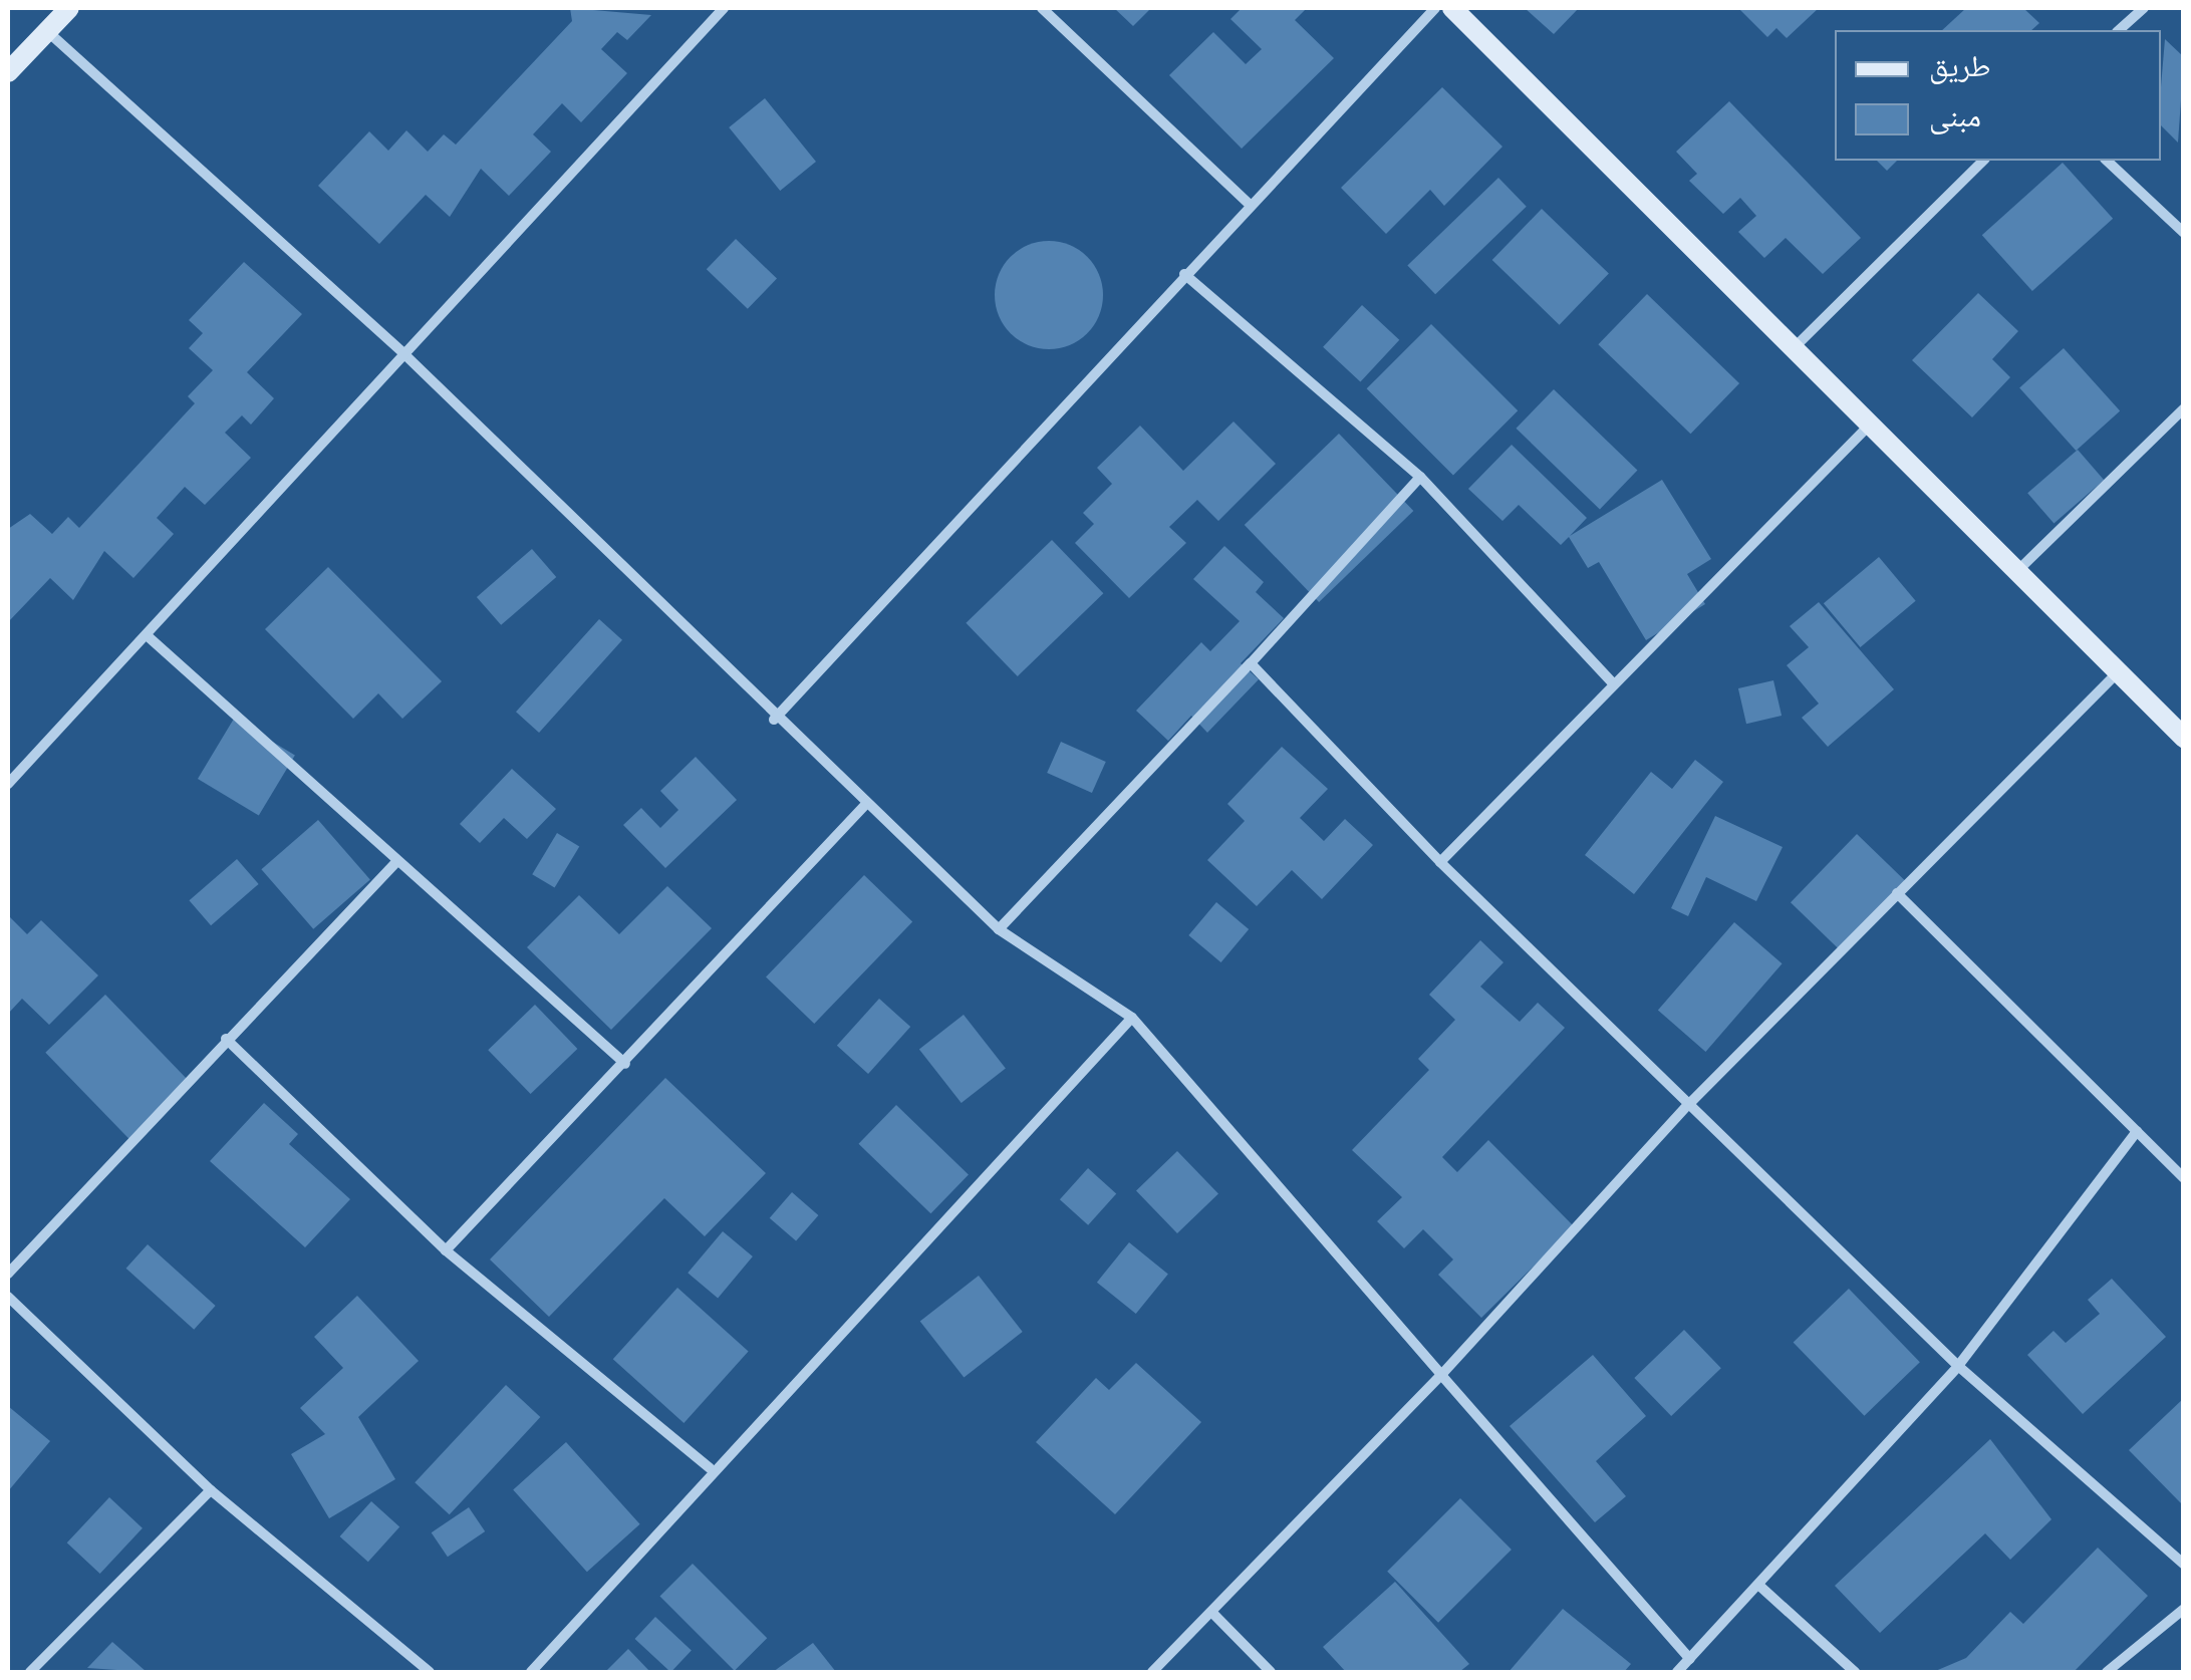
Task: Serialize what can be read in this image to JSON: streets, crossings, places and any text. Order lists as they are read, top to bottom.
{
  "legend": ["طريق", "مبنى"]
}
